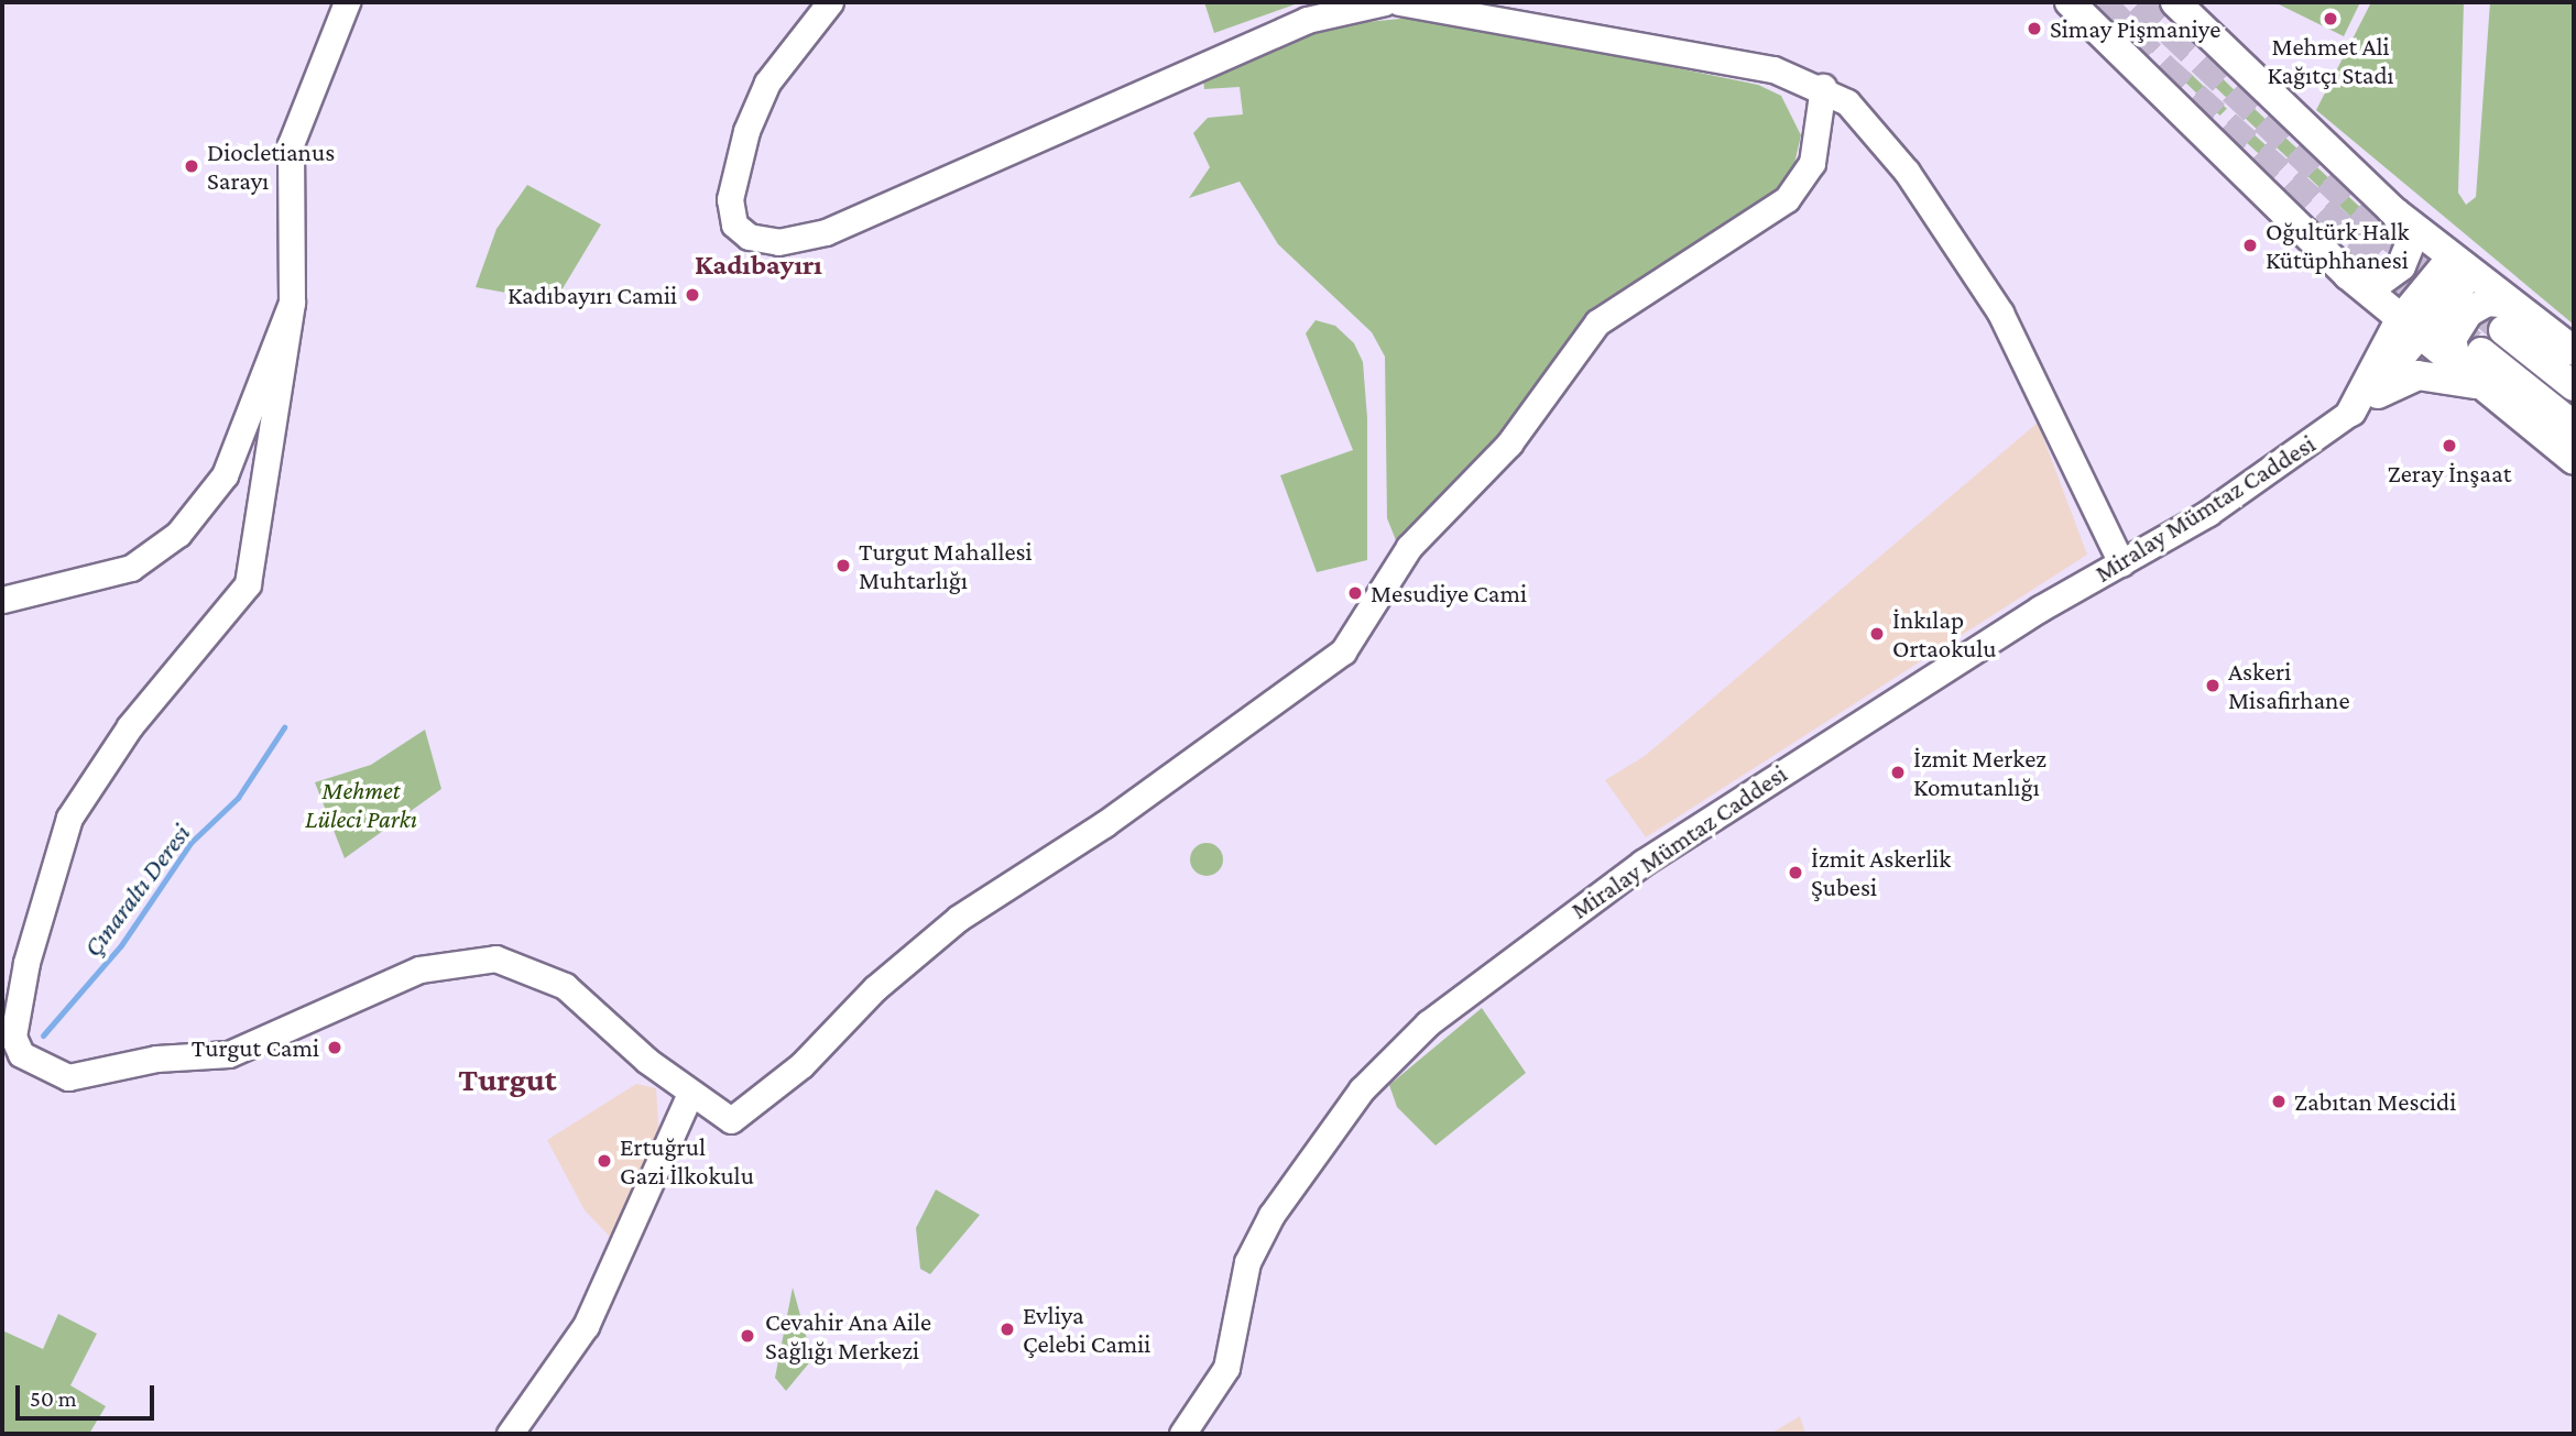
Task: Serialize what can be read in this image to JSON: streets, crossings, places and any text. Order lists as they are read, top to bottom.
{
  "streets": {
    "main road": ["Miralay Mümtaz Caddesi"]
  },
  "districts": ["Kadıbayırı", "Turgut"],
  "water": ["Çınaraltı Deresi"],
  "parks": ["Mehmet Lüleci Parkı"],
  "places": [
    "Mehmet Ali Kağıtçı Stadı",
    "Simay Pişmaniye",
    "Diocletianus Sarayı",
    "Oğultürk Halk Kütüphhanesi",
    "Kadıbayırı Camii",
    "Zeray İnşaat",
    "Turgut Mahallesi Muhtarlığı",
    "Mesudiye Cami",
    "İnkılap Ortaokulu",
    "Askeri Misafirhane",
    "İzmit Merkez Komutanlığı",
    "İzmit Askerlik Şubesi",
    "Turgut Cami",
    "Zabıtan Mescidi",
    "Ertuğrul Gazi İlkokulu",
    "Evliya Çelebi Camii",
    "Cevahir Ana Aile Sağlığı Merkezi"
  ],
  "scale_bar": "50 m"
}
